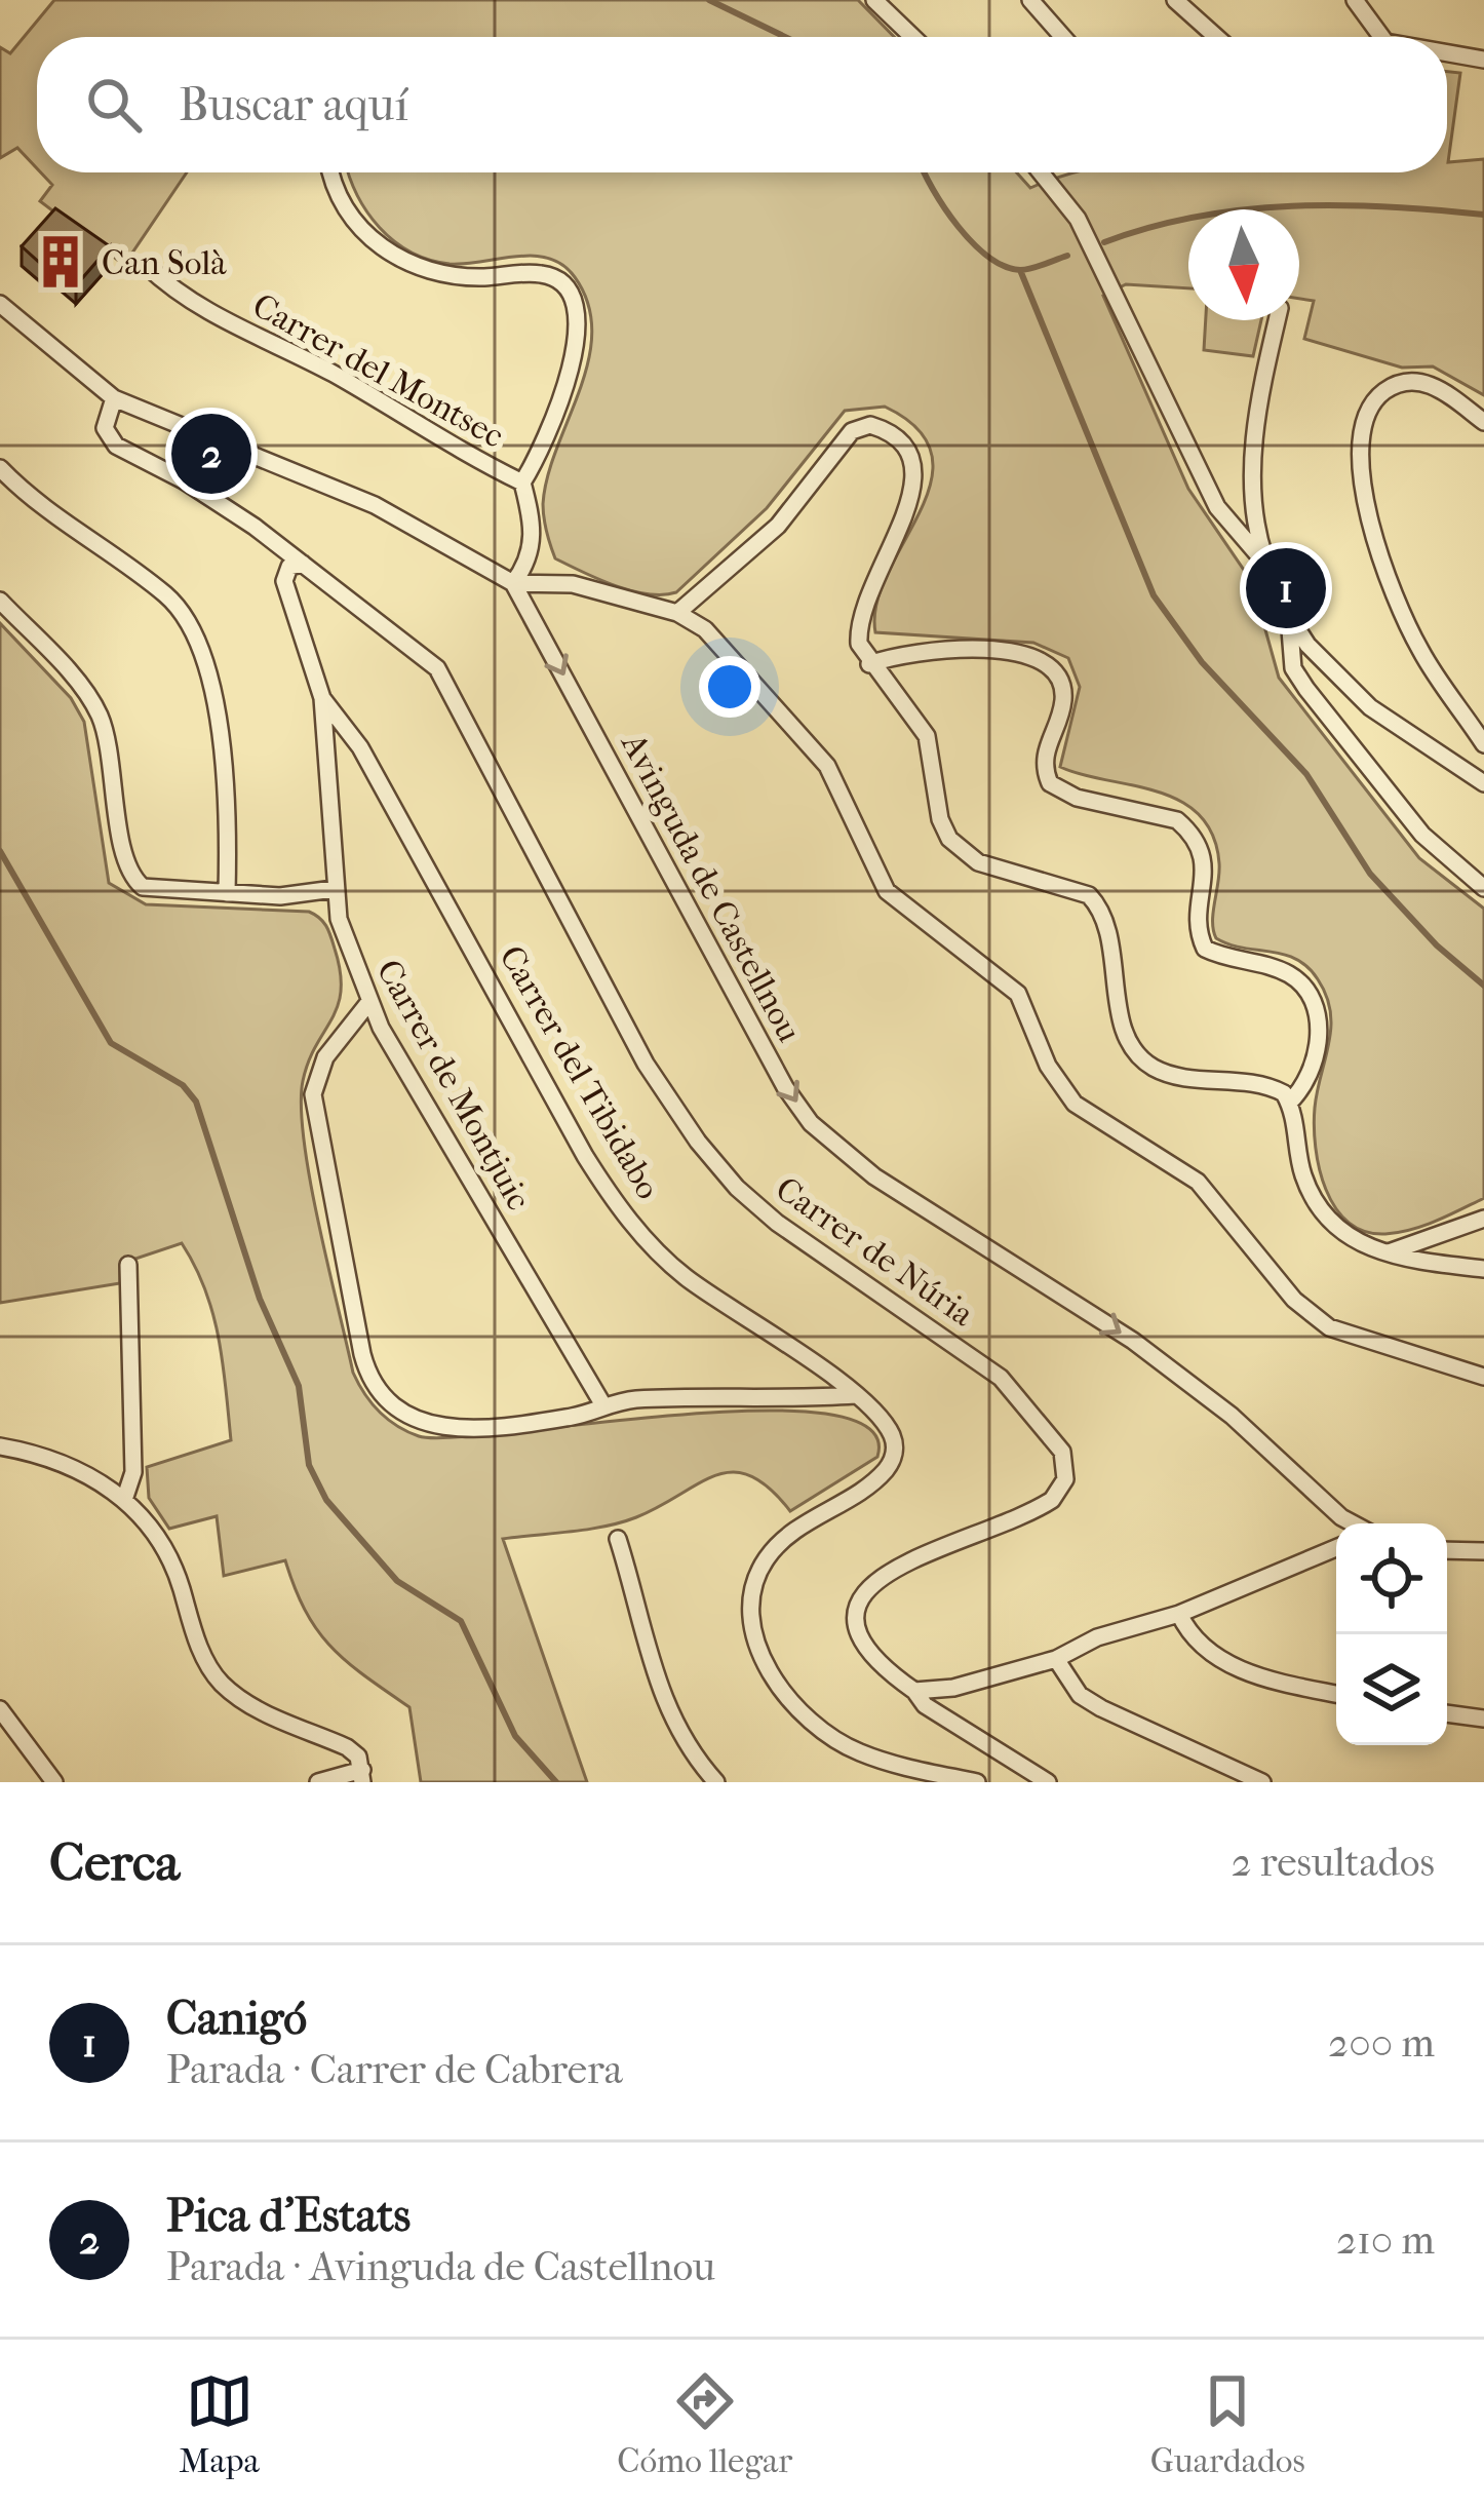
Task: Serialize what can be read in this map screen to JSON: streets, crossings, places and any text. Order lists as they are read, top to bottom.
{
  "streets": {
    "street": [
      "Carrer del Montsec",
      "Avinguda de Castellnou",
      "Carrer del Tibidabo",
      "Carrer de Montjuic",
      "Carrer de Núria"
    ]
  },
  "crossings": [
    ["Avinguda de Castellnou", "Carrer de Núria"],
    ["Carrer del Tibidabo", "Carrer de Montjuic"],
    ["Carrer de Montjuic", "Carrer de Núria"]
  ],
  "one_way": ["Avinguda de Castellnou"],
  "places": {
    "building": ["Can Solà"]
  },
  "north": "bottom",
  "page": {
    "search": "Buscar aquí",
    "pins": ["2", "1"],
    "heading": ["Cerca", "2 resultados"],
    "list": [
      {
        "mark": "1",
        "name": "Canigó",
        "note": "Parada · Carrer de Cabrera",
        "value": "200 m"
      },
      {
        "mark": "2",
        "name": "Pica d'Estats",
        "note": "Parada · Avinguda de Castellnou",
        "value": "210 m"
      }
    ],
    "nav": ["Mapa", "Cómo llegar", "Guardados"]
  }
}
